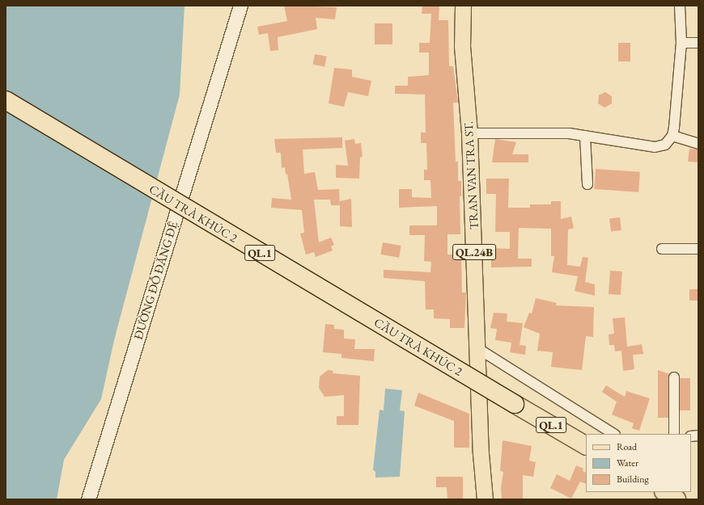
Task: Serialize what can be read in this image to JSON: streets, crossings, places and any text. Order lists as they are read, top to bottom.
{
  "streets": {
    "highway": ["CẦU TRÀ KHÚC 2", "QL.1"],
    "main road": ["TRAN VAN TRA ST.", "QL.24B"],
    "street": ["ĐƯỜNG ĐỖ ĐĂNG ĐỆ"]
  },
  "legend": ["Road", "Water", "Building"]
}
